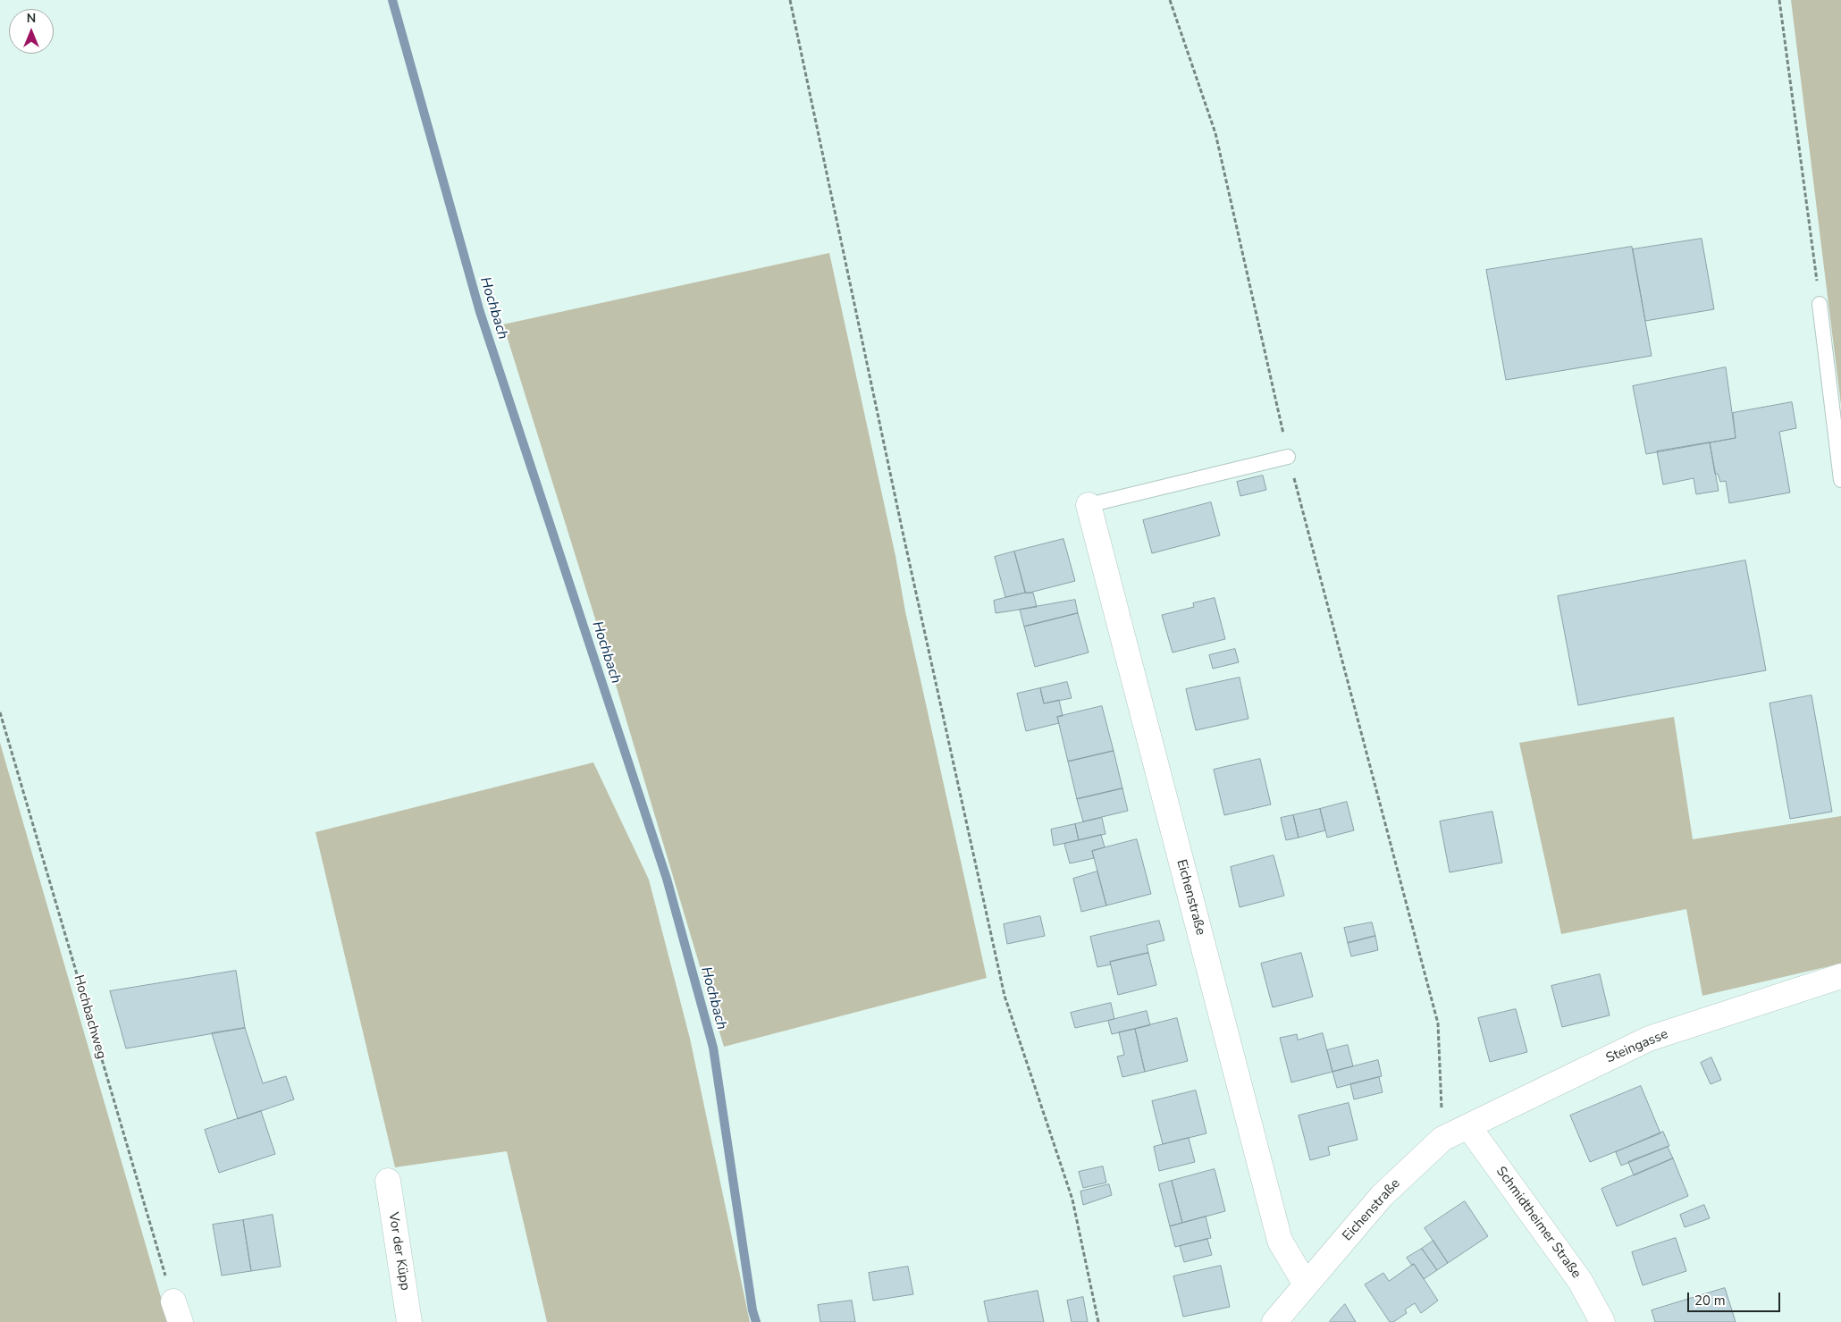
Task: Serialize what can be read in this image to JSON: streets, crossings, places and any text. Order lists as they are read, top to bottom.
{
  "streets": {
    "street": [
      "Eichenstraße",
      "Steingasse",
      "Schmidtheimer Straße",
      "Vor der Küpp"
    ],
    "path": ["Hochbachweg"]
  },
  "crossings": [
    ["Eichenstraße", "Steingasse"],
    ["Steingasse", "Schmidtheimer Straße"]
  ],
  "water": ["Hochbach"],
  "scale_bar": "20 m",
  "north": "top"
}
